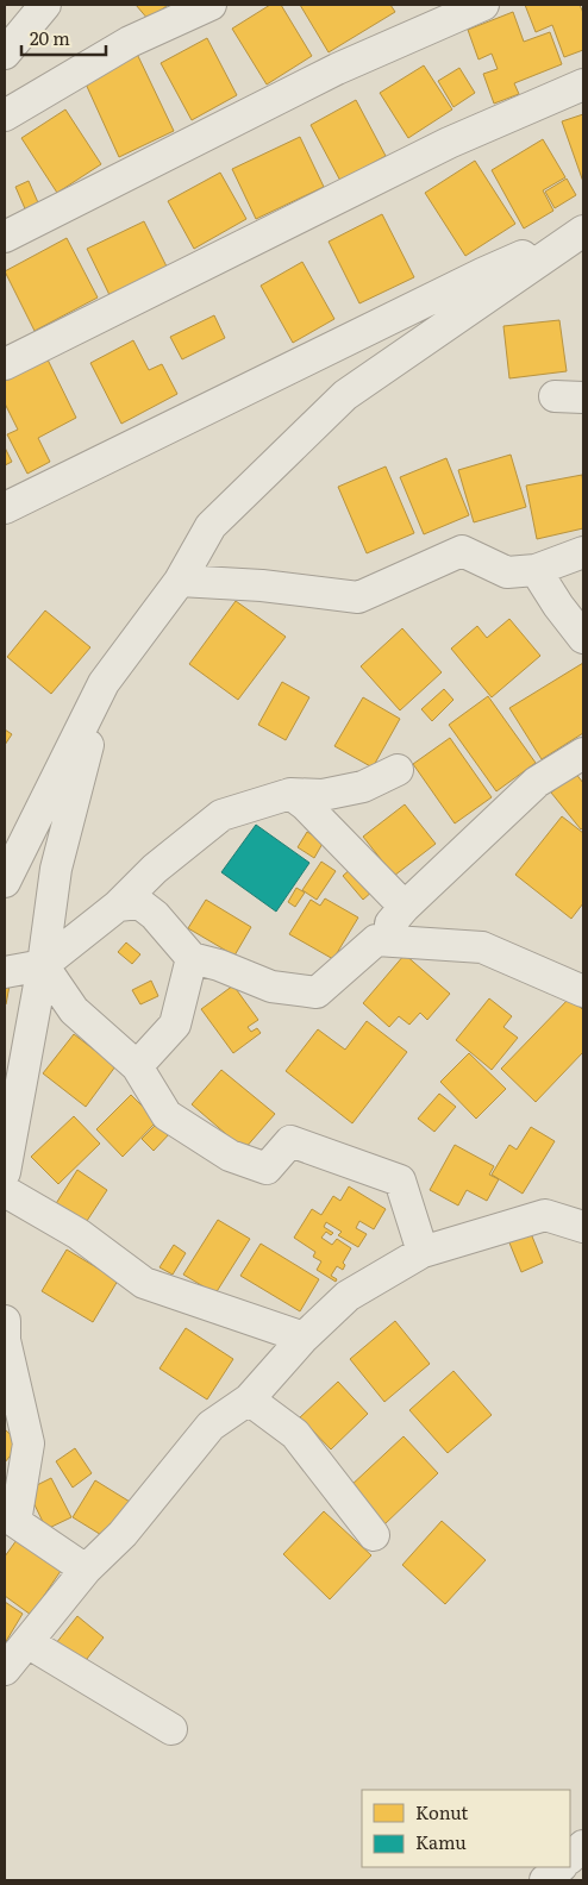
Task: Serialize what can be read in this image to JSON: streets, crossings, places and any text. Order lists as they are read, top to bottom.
{
  "legend": ["Konut", "Kamu"],
  "scale_bar": "20 m"
}
